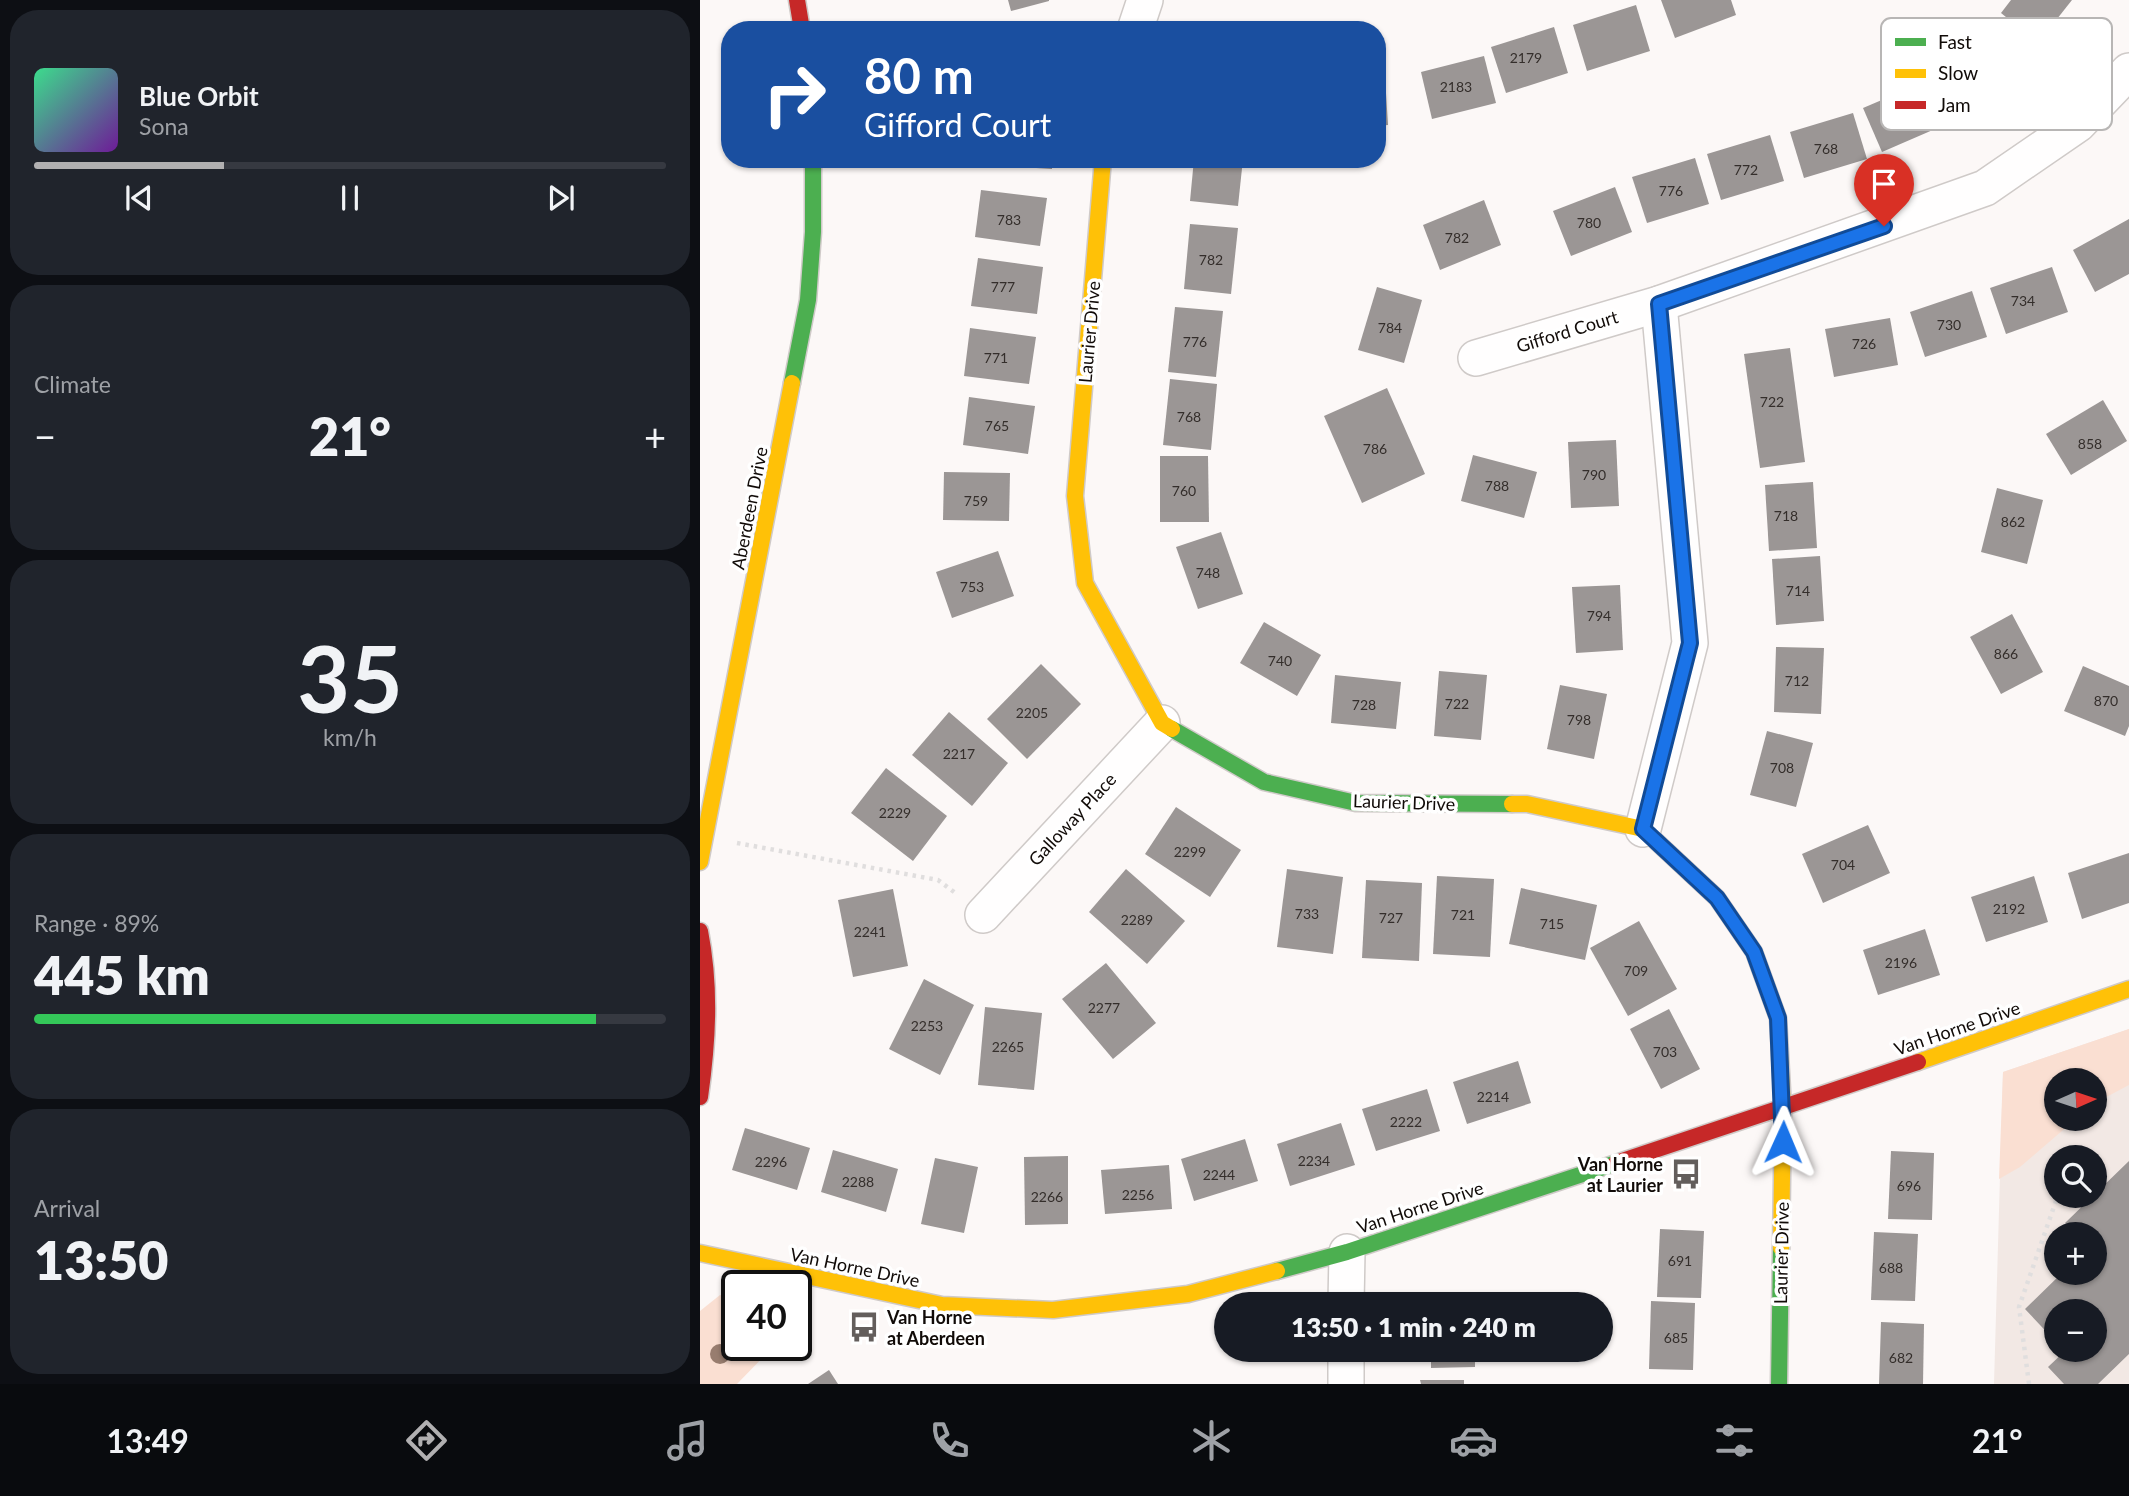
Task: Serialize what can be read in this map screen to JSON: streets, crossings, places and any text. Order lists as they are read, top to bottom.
{
  "streets": {
    "street": [
      "Gifford Court",
      "Laurier Drive",
      "Aberdeen Drive",
      "Galloway Place",
      "Van Horne Drive"
    ]
  },
  "crossings": [
    ["Laurier Drive", "Galloway Place"],
    ["Laurier Drive", "Van Horne Drive"]
  ],
  "places": {
    "bus stop": ["Van Horne at Laurier", "Van Horne at Aberdeen"]
  },
  "house_numbers": [
    "2179",
    "2183",
    "768",
    "772",
    "776",
    "783",
    "780",
    "782",
    "782",
    "777",
    "734",
    "730",
    "784",
    "776",
    "726",
    "771",
    "722",
    "768",
    "765",
    "858",
    "786",
    "790",
    "788",
    "760",
    "759",
    "718",
    "862",
    "748",
    "753",
    "714",
    "794",
    "866",
    "740",
    "712",
    "870",
    "722",
    "728",
    "2205",
    "798",
    "2217",
    "708",
    "2229",
    "2299",
    "704",
    "2192",
    "733",
    "721",
    "727",
    "2289",
    "715",
    "2241",
    "2196",
    "709",
    "2277",
    "2253",
    "2265",
    "703",
    "2214",
    "2222",
    "2234",
    "2296",
    "2244",
    "2288",
    "696",
    "2256",
    "2266",
    "691",
    "688",
    "685",
    "682"
  ],
  "legend": ["Fast", "Slow", "Jam"],
  "north": "right",
  "page": {
    "turn": ["80 m", "Gifford Court"],
    "song": ["Blue Orbit", "Sona"],
    "tile": [
      "Climate",
      ["35", "km/h"],
      ["Range · 89%", "445 km"],
      ["Arrival", "13:50"]
    ],
    "heat": ["−", "21°", "+"],
    "map_buttons": ["+", "−"],
    "limit": "40",
    "trip": "13:50 · 1 min · 240 m",
    "tabs": ["13:49", "21°"]
  }
}
